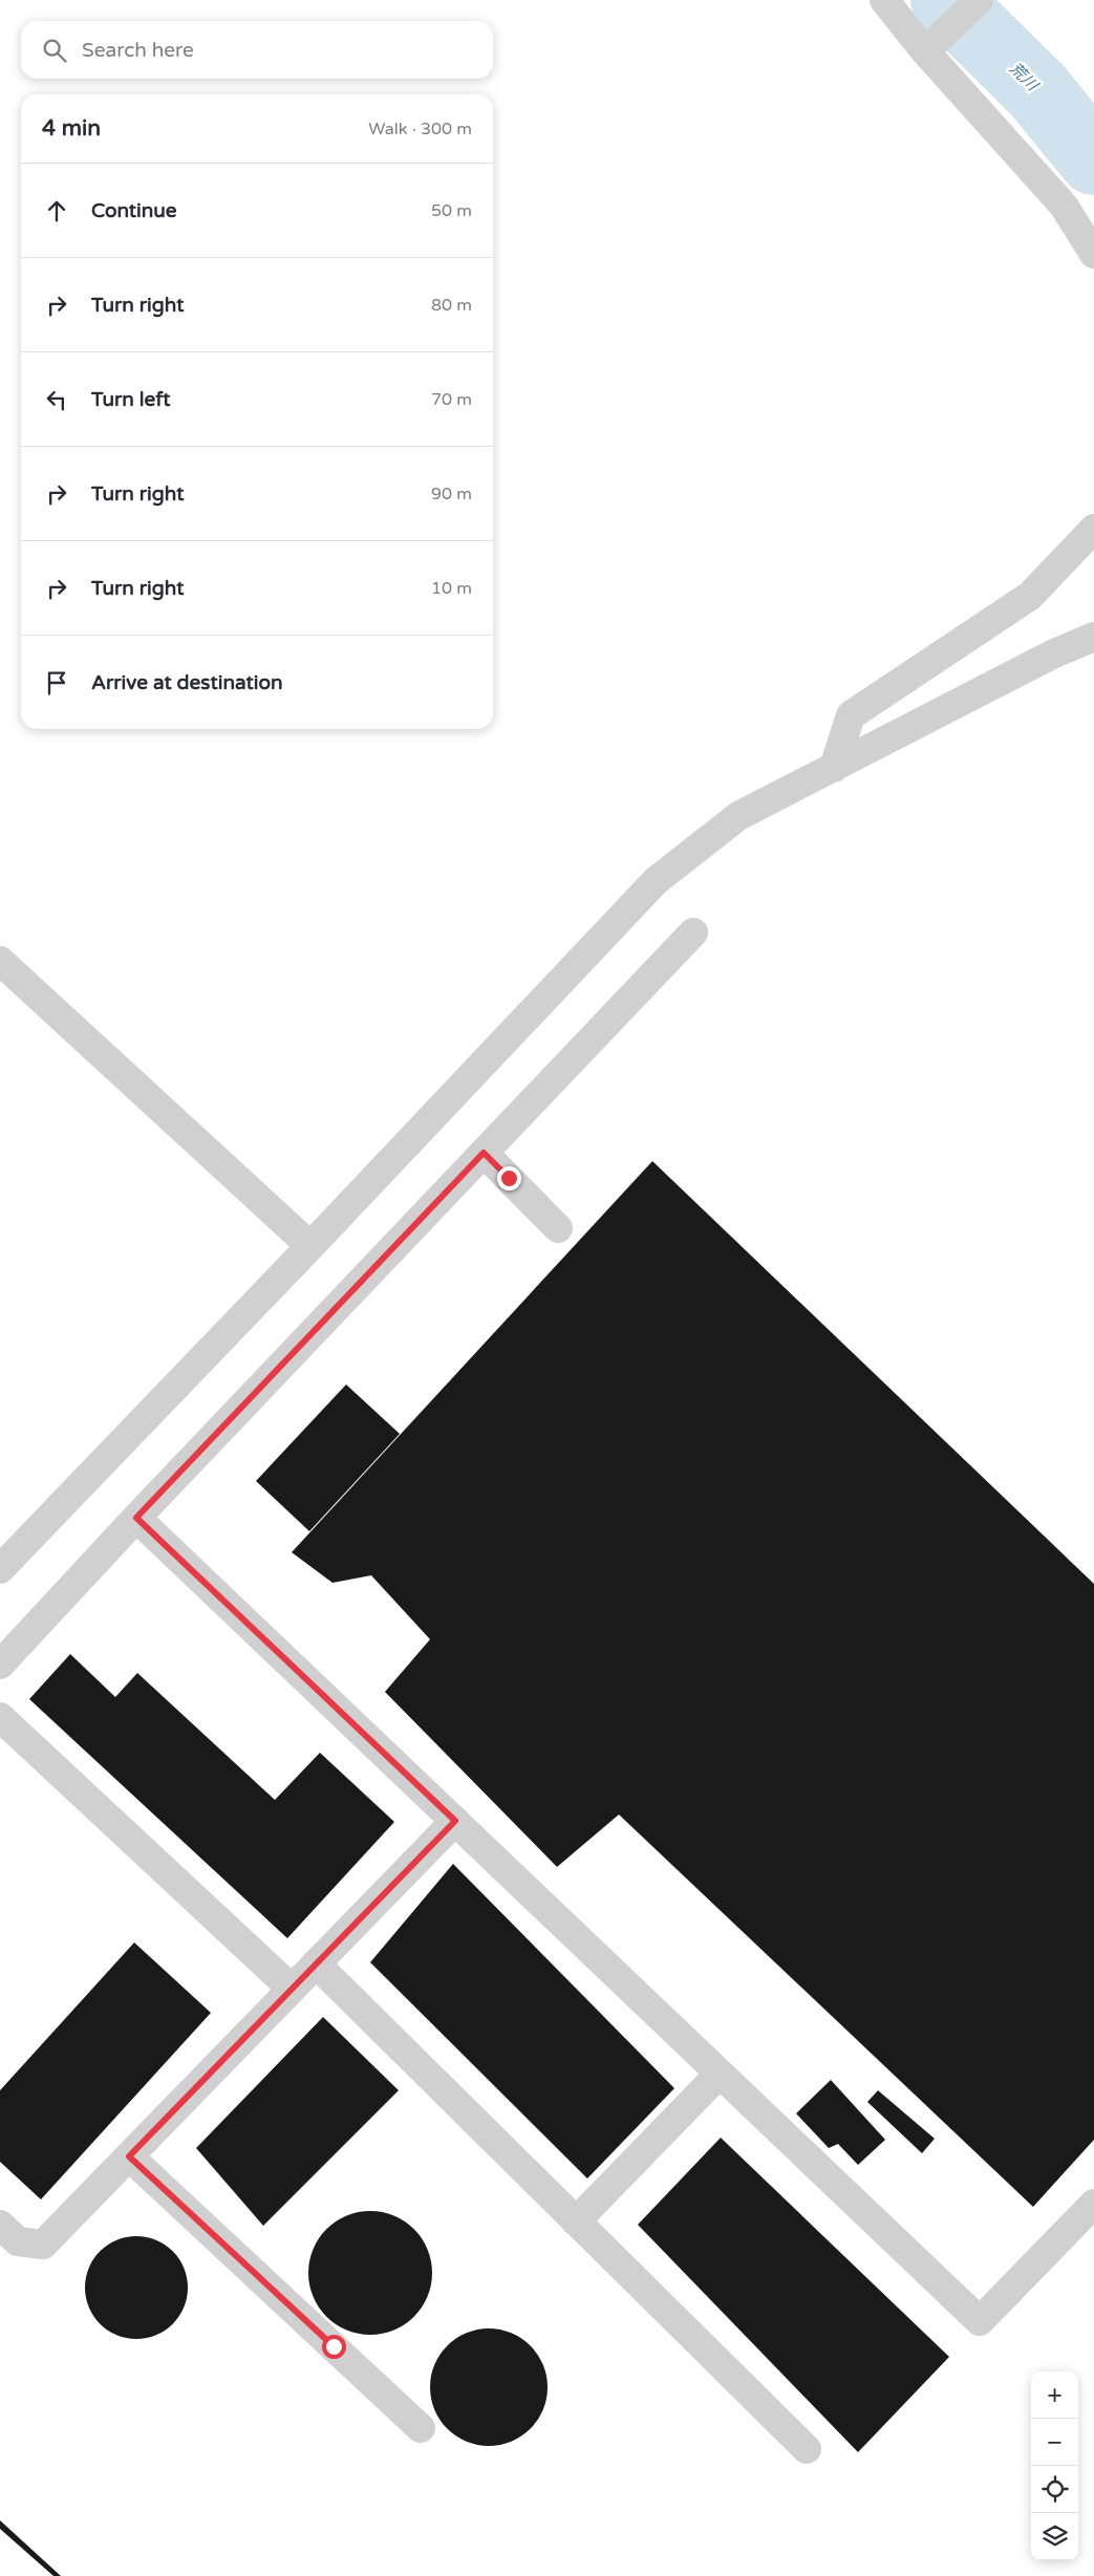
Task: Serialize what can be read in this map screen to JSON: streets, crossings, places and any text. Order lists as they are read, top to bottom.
{
  "water": ["荒川"],
  "page": {
    "search": "Search here",
    "heading": ["4 min", "Walk · 300 m"],
    "list": [
      ["Continue", "50 m"],
      ["Turn right", "80 m"],
      ["Turn left", "70 m"],
      ["Turn right", "90 m"],
      ["Turn right", "10 m"],
      "Arrive at destination"
    ],
    "map_buttons": ["+", "−"]
  }
}
